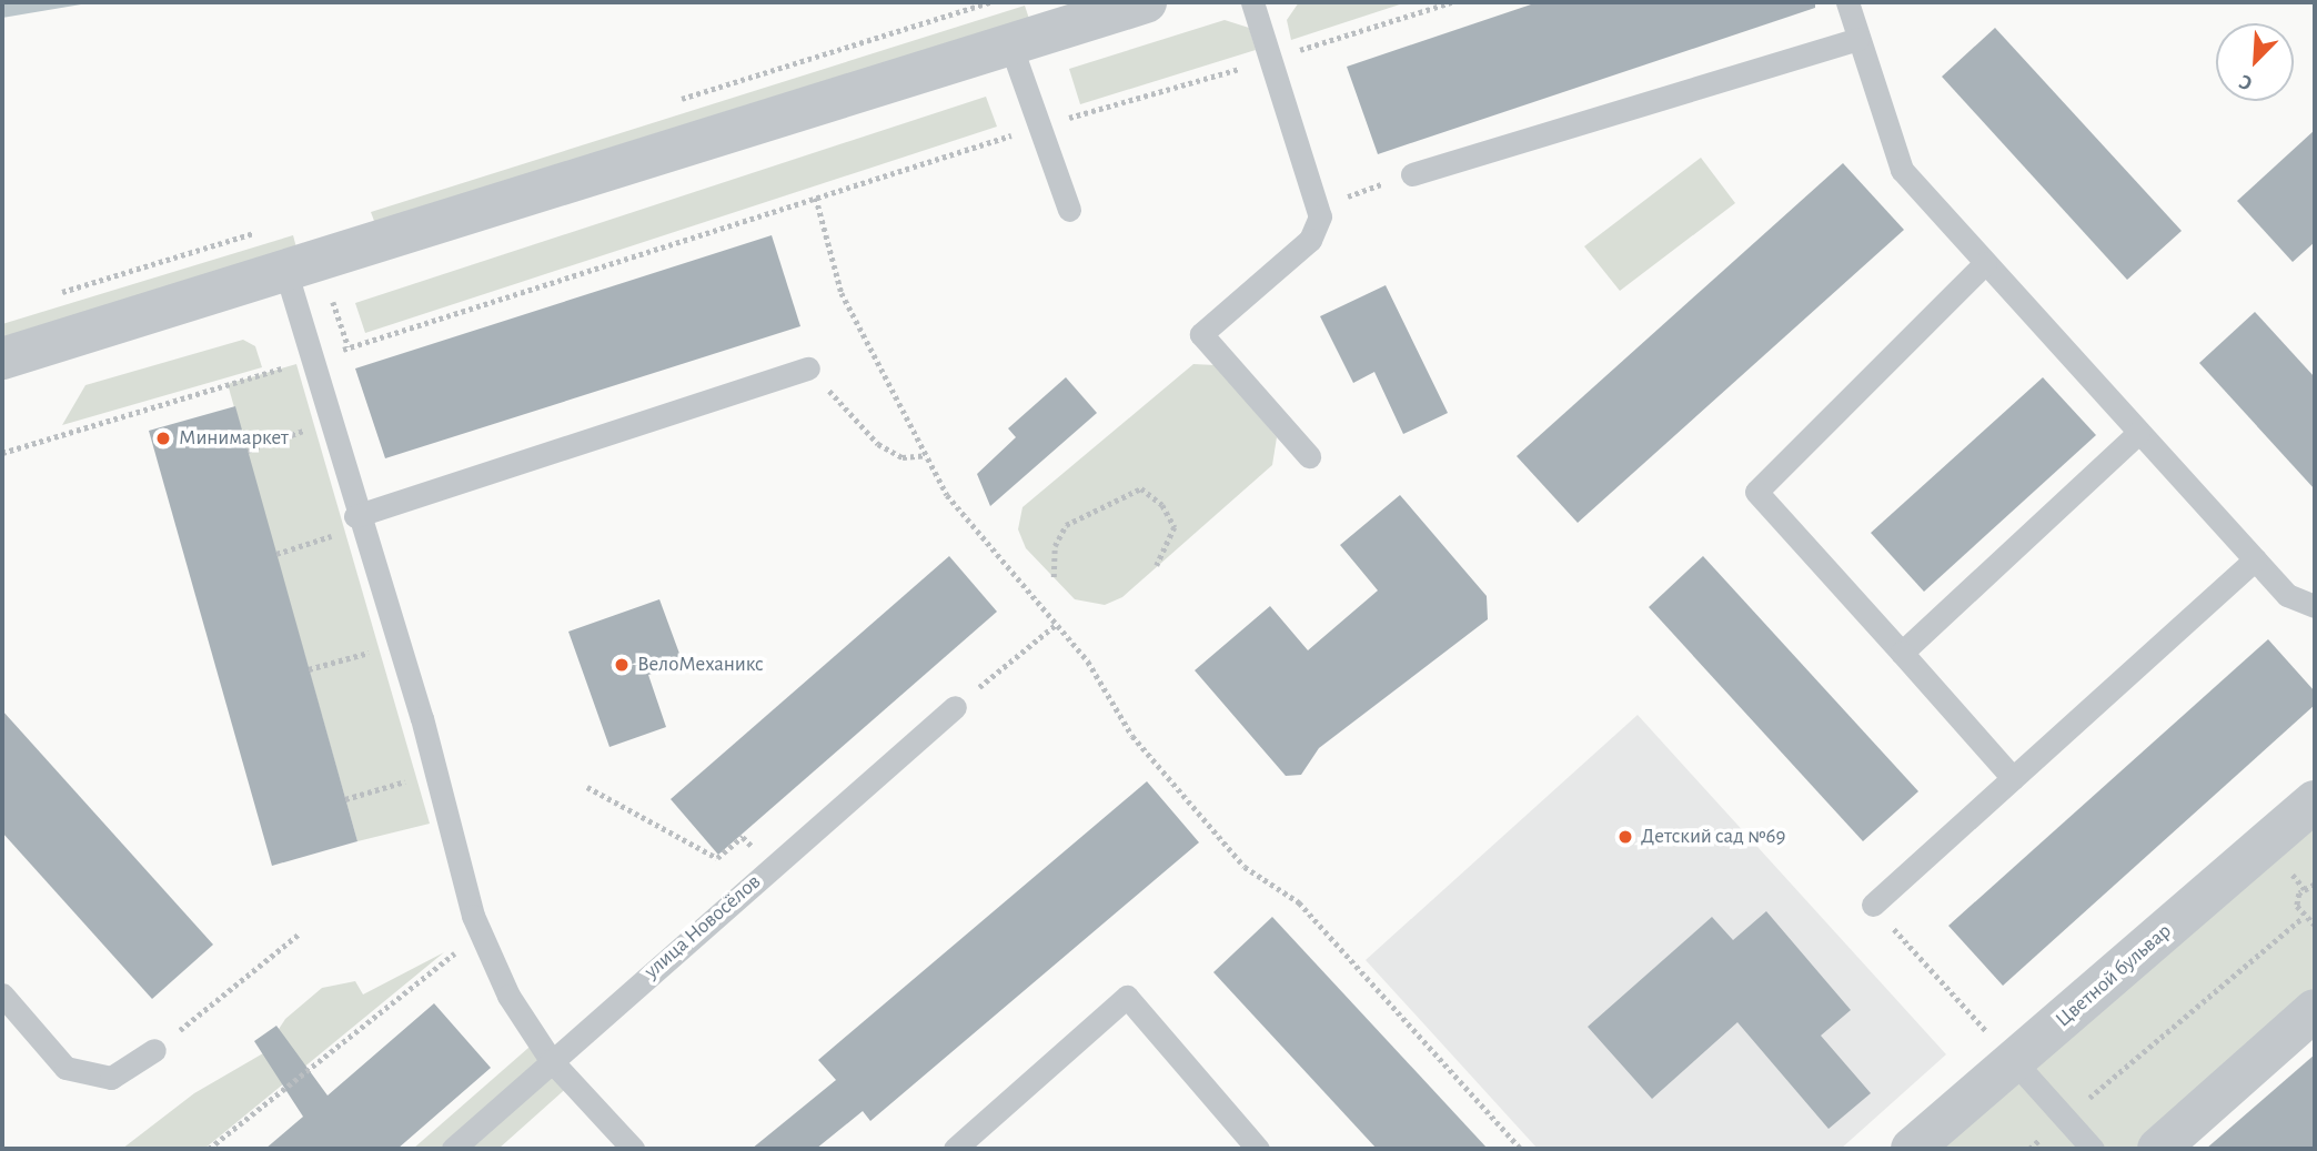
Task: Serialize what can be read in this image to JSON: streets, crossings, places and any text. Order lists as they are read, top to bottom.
{
  "streets": {
    "street": ["Цветной бульвар"],
    "lane": ["улица Новосёлов"]
  },
  "places": ["Минимаркет", "ВелоМеханикс", "Детский сад №69"],
  "north": "bottom left"
}
